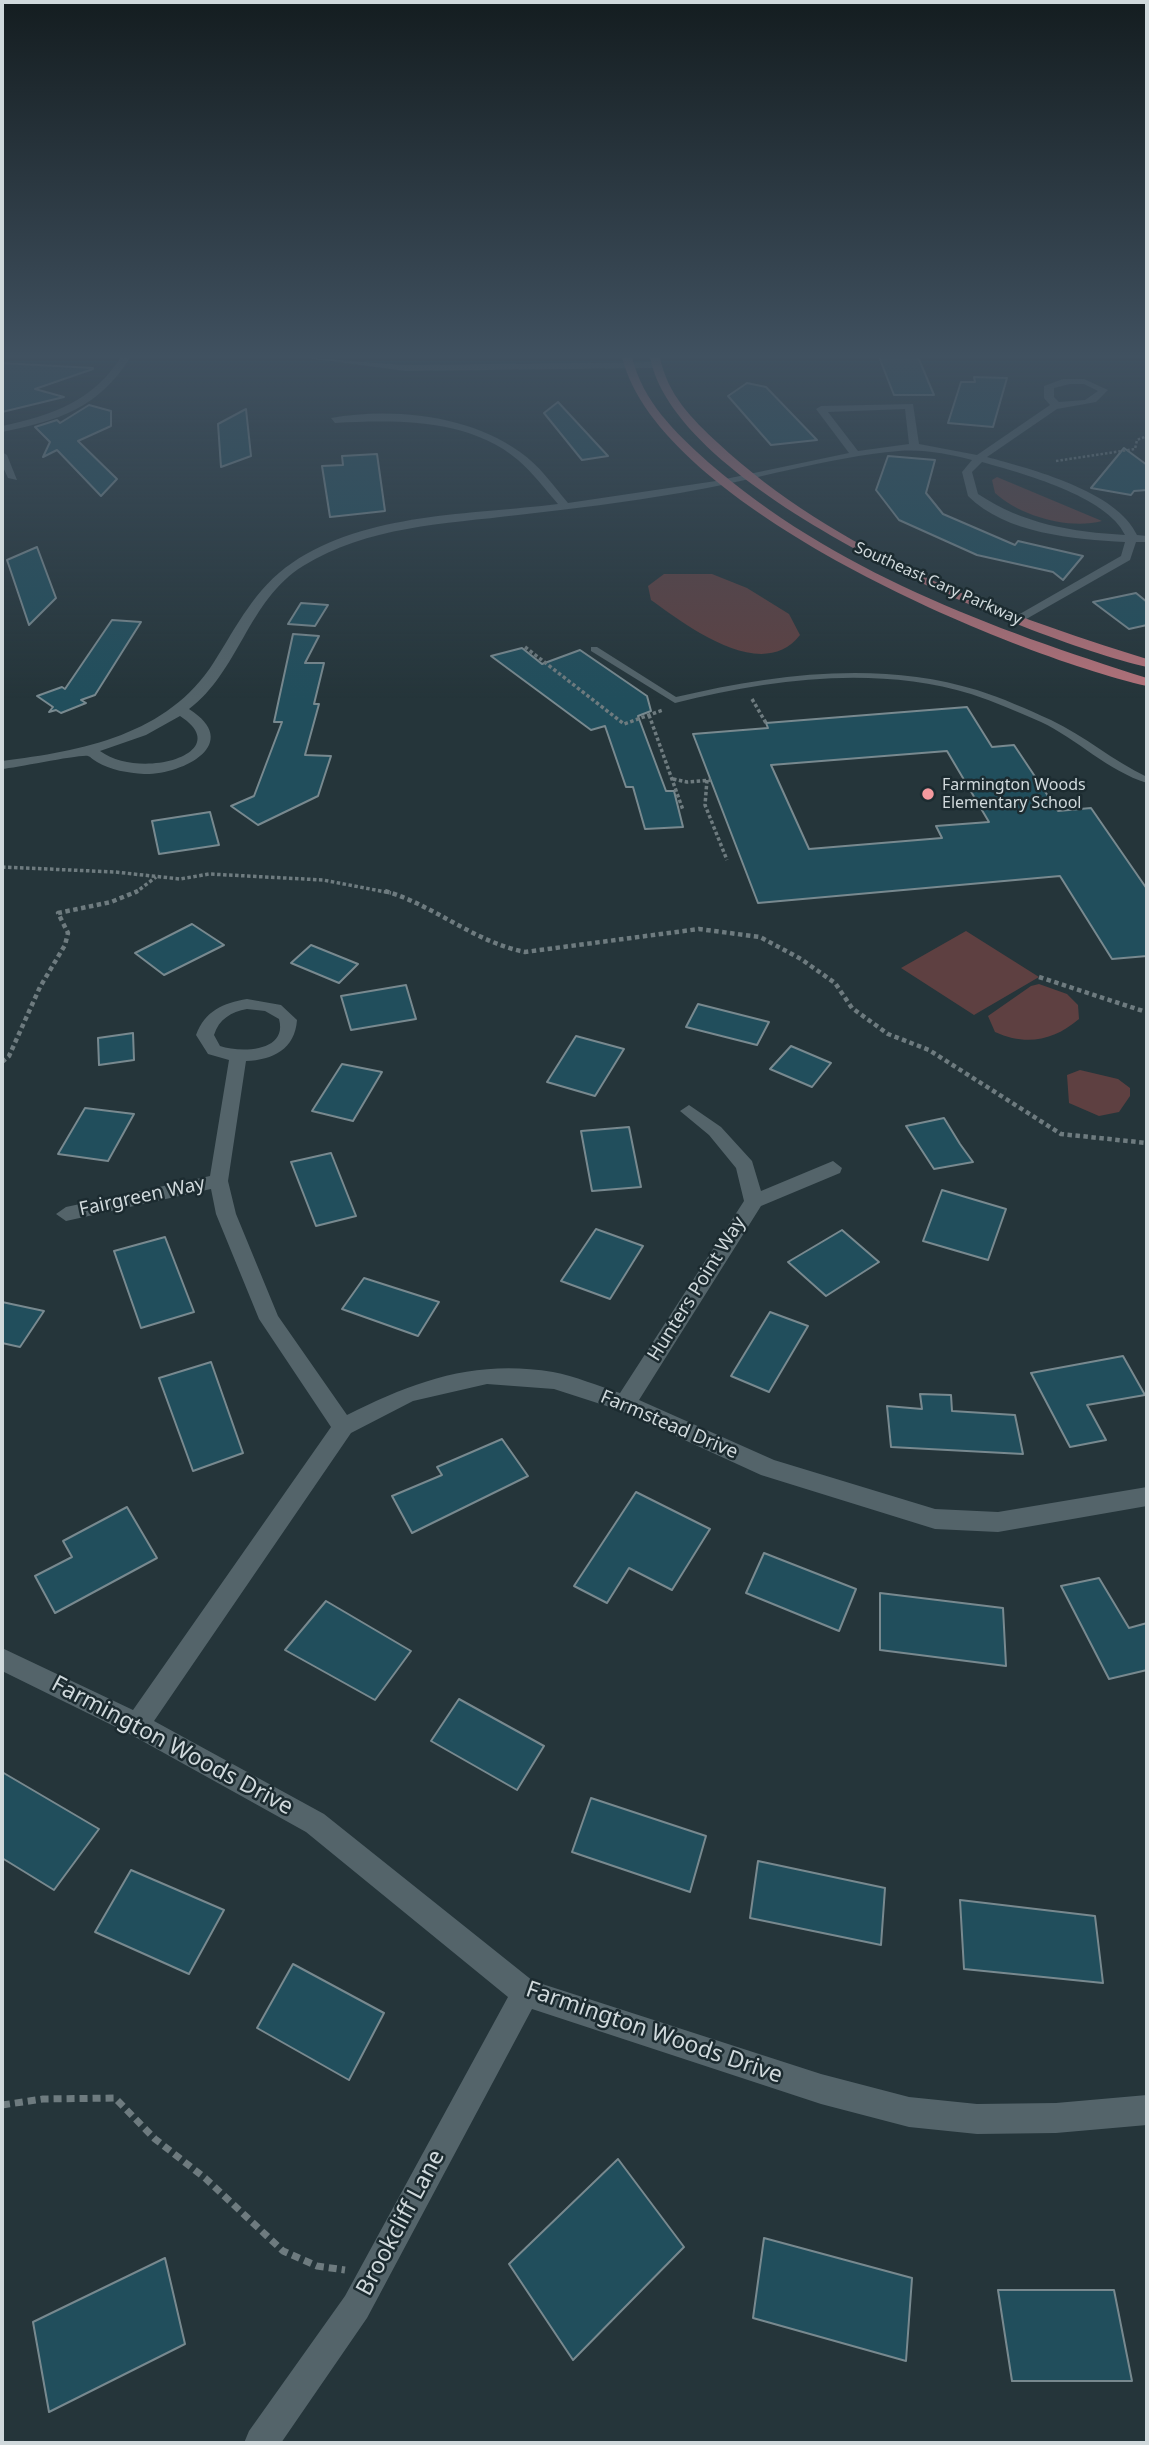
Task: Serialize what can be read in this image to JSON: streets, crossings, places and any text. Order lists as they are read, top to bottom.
{
  "streets": {
    "main road": ["Southeast Cary Parkway"],
    "street": [
      "Fairgreen Way",
      "Hunters Point Way",
      "Farmstead Drive",
      "Farmington Woods Drive",
      "Brookcliff Lane"
    ]
  },
  "crossings": [
    ["Hunters Point Way", "Farmstead Drive"],
    ["Farmstead Drive", "Farmington Woods Drive"],
    ["Farmington Woods Drive", "Brookcliff Lane"]
  ],
  "places": ["Farmington Woods Elementary School"]
}
